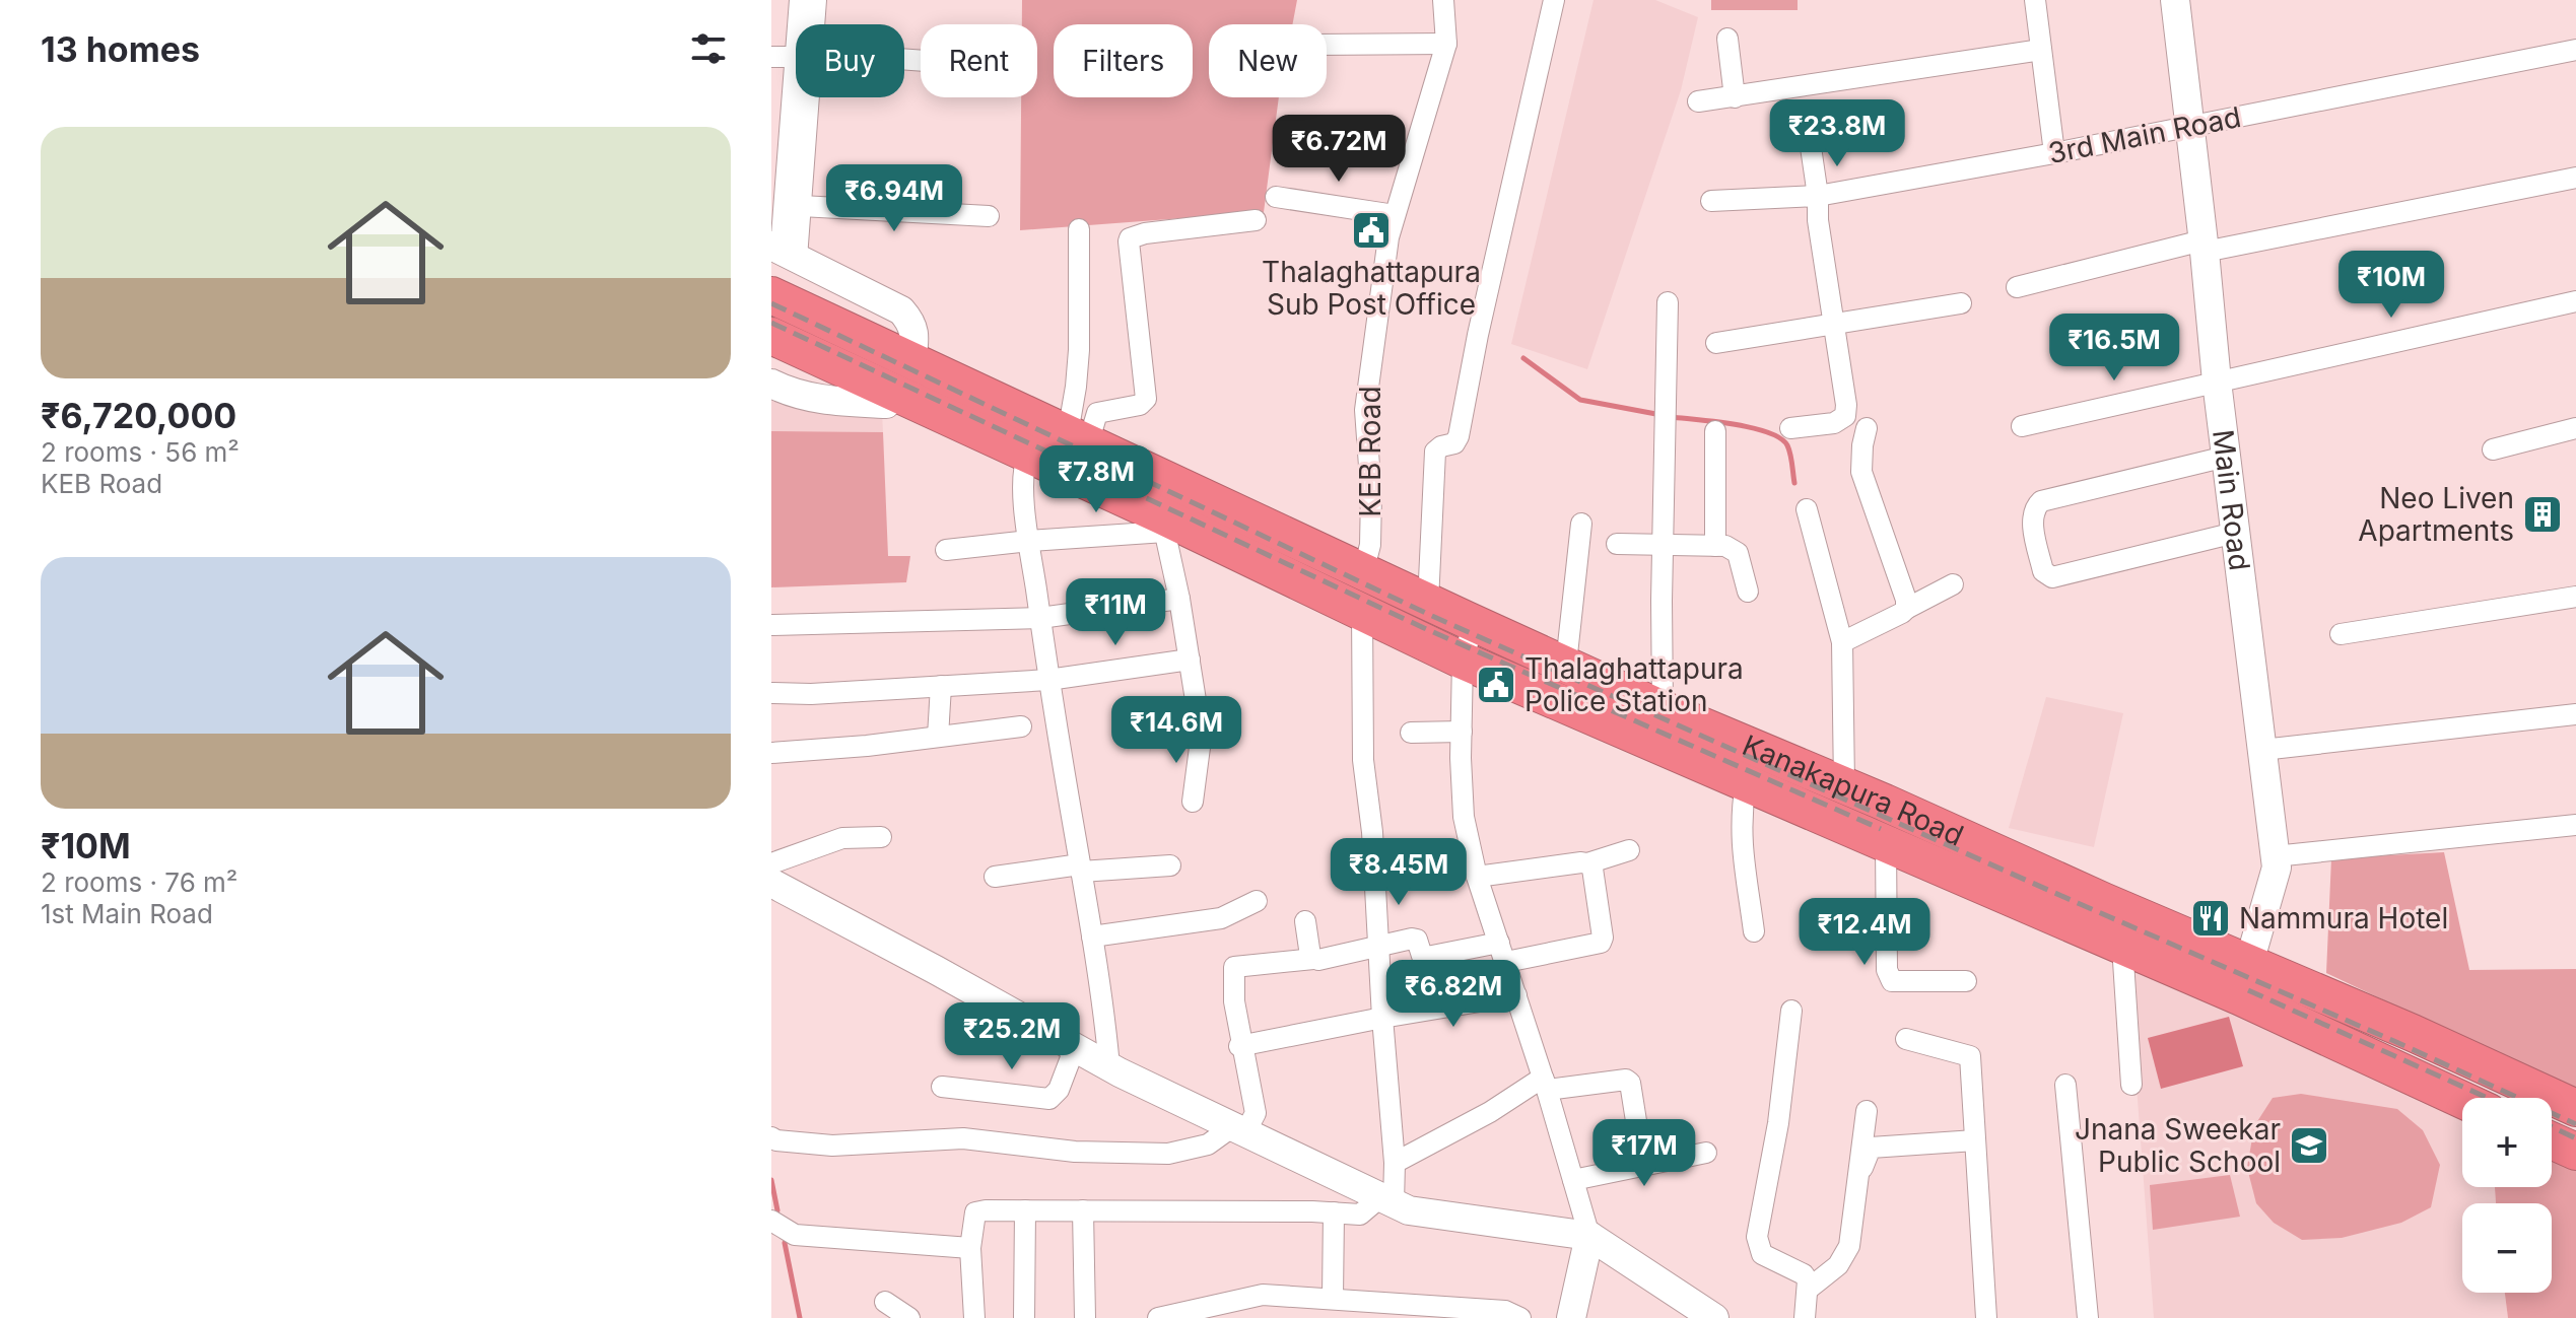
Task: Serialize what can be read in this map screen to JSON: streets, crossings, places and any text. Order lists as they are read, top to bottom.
{
  "streets": {
    "highway": ["Kanakapura Road"],
    "street": ["3rd Main Road", "KEB Road", "Main Road"]
  },
  "crossings": [
    ["3rd Main Road", "Main Road"],
    ["KEB Road", "Kanakapura Road"],
    ["Main Road", "Kanakapura Road"]
  ],
  "places": {
    "public building": ["Thalaghattapura Sub Post Office", "Thalaghattapura Police Station"],
    "building": ["Neo Liven Apartments"],
    "restaurant": ["Nammura Hotel"],
    "school or university": ["Jnana Sweekar Public School"]
  },
  "page": {
    "heading": "13 homes",
    "chip": [
      "Buy",
      "Rent",
      "Filters",
      "New"
    ],
    "list": [
      {
        "name": "₹6,720,000",
        "note": "2 rooms · 56 m² · KEB Road"
      },
      {
        "name": "₹10M",
        "note": "2 rooms · 76 m² · 1st Main Road"
      }
    ],
    "price": [
      "₹23.8M",
      "₹6.72M",
      "₹6.94M",
      "₹10M",
      "₹16.5M",
      "₹7.8M",
      "₹11M",
      "₹14.6M",
      "₹8.45M",
      "₹12.4M",
      "₹6.82M",
      "₹25.2M",
      "₹17M"
    ],
    "map_buttons": ["+", "−"]
  }
}
